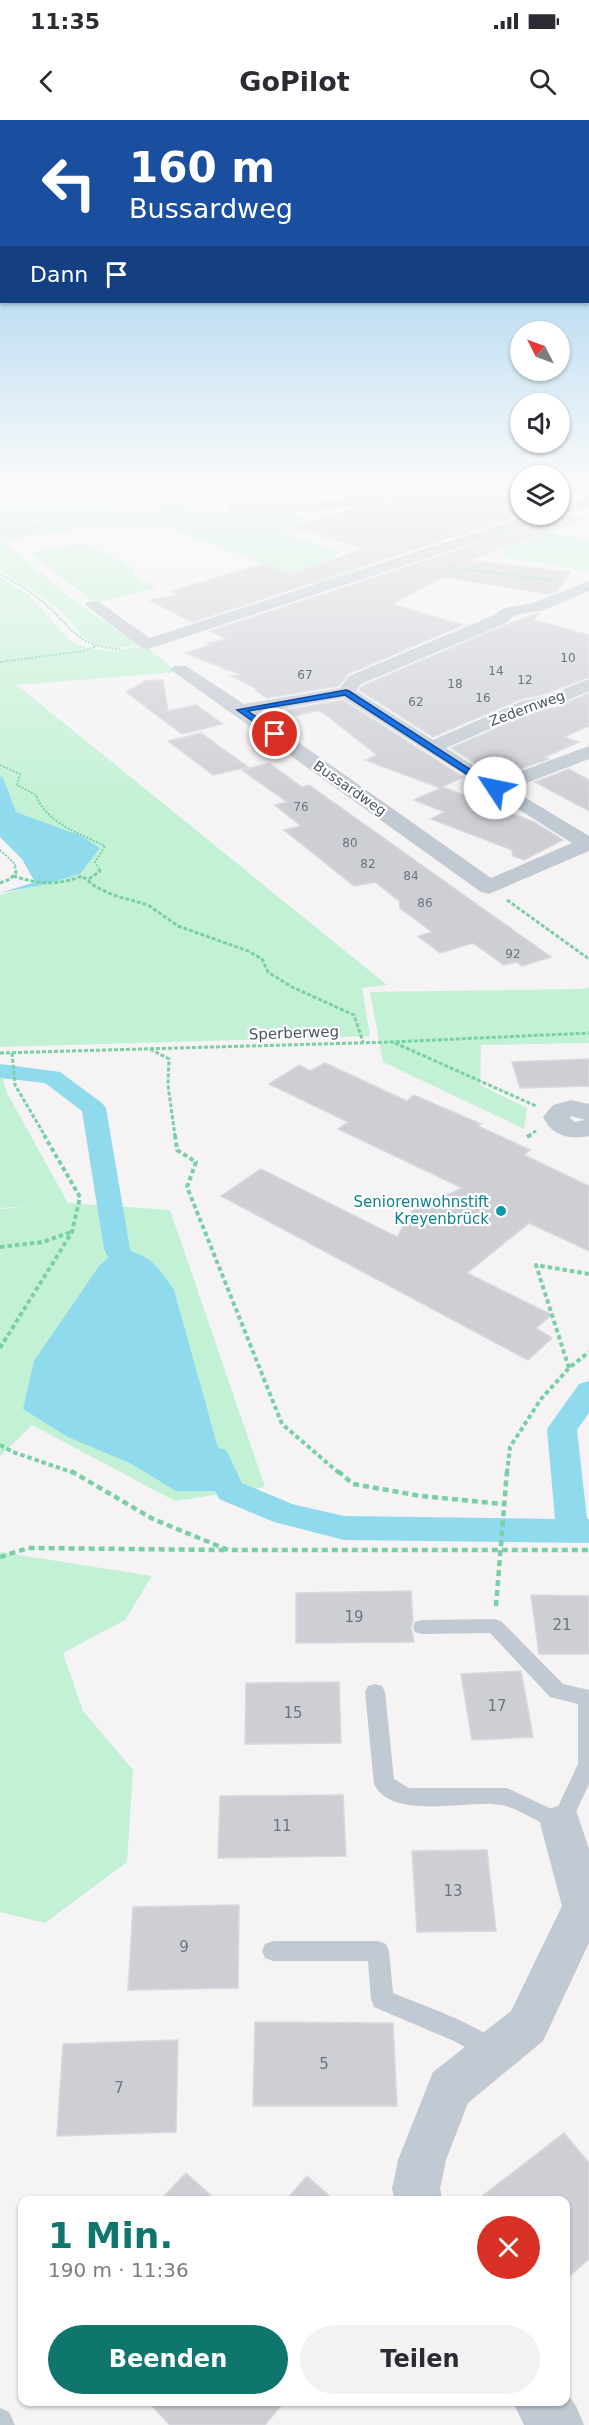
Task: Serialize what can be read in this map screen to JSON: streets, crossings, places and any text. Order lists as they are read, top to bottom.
{
  "streets": {
    "street": ["Zedernweg", "Bussardweg"],
    "path": ["Sperberweg"]
  },
  "places": ["Seniorenwohnstift Kreyenbrück"],
  "house_numbers": [
    "10",
    "14",
    "67",
    "12",
    "18",
    "16",
    "62",
    "76",
    "80",
    "82",
    "84",
    "86",
    "92",
    "19",
    "21",
    "17",
    "15",
    "11",
    "13",
    "9",
    "5",
    "7"
  ],
  "north": "top left",
  "page": {
    "status": "11:35",
    "header": "GoPilot",
    "turn": ["160 m", "Bussardweg"],
    "then": "Dann",
    "heading": ["1 Min.", "190 m · 11:36"],
    "buttons": ["Beenden", "Teilen"]
  }
}
